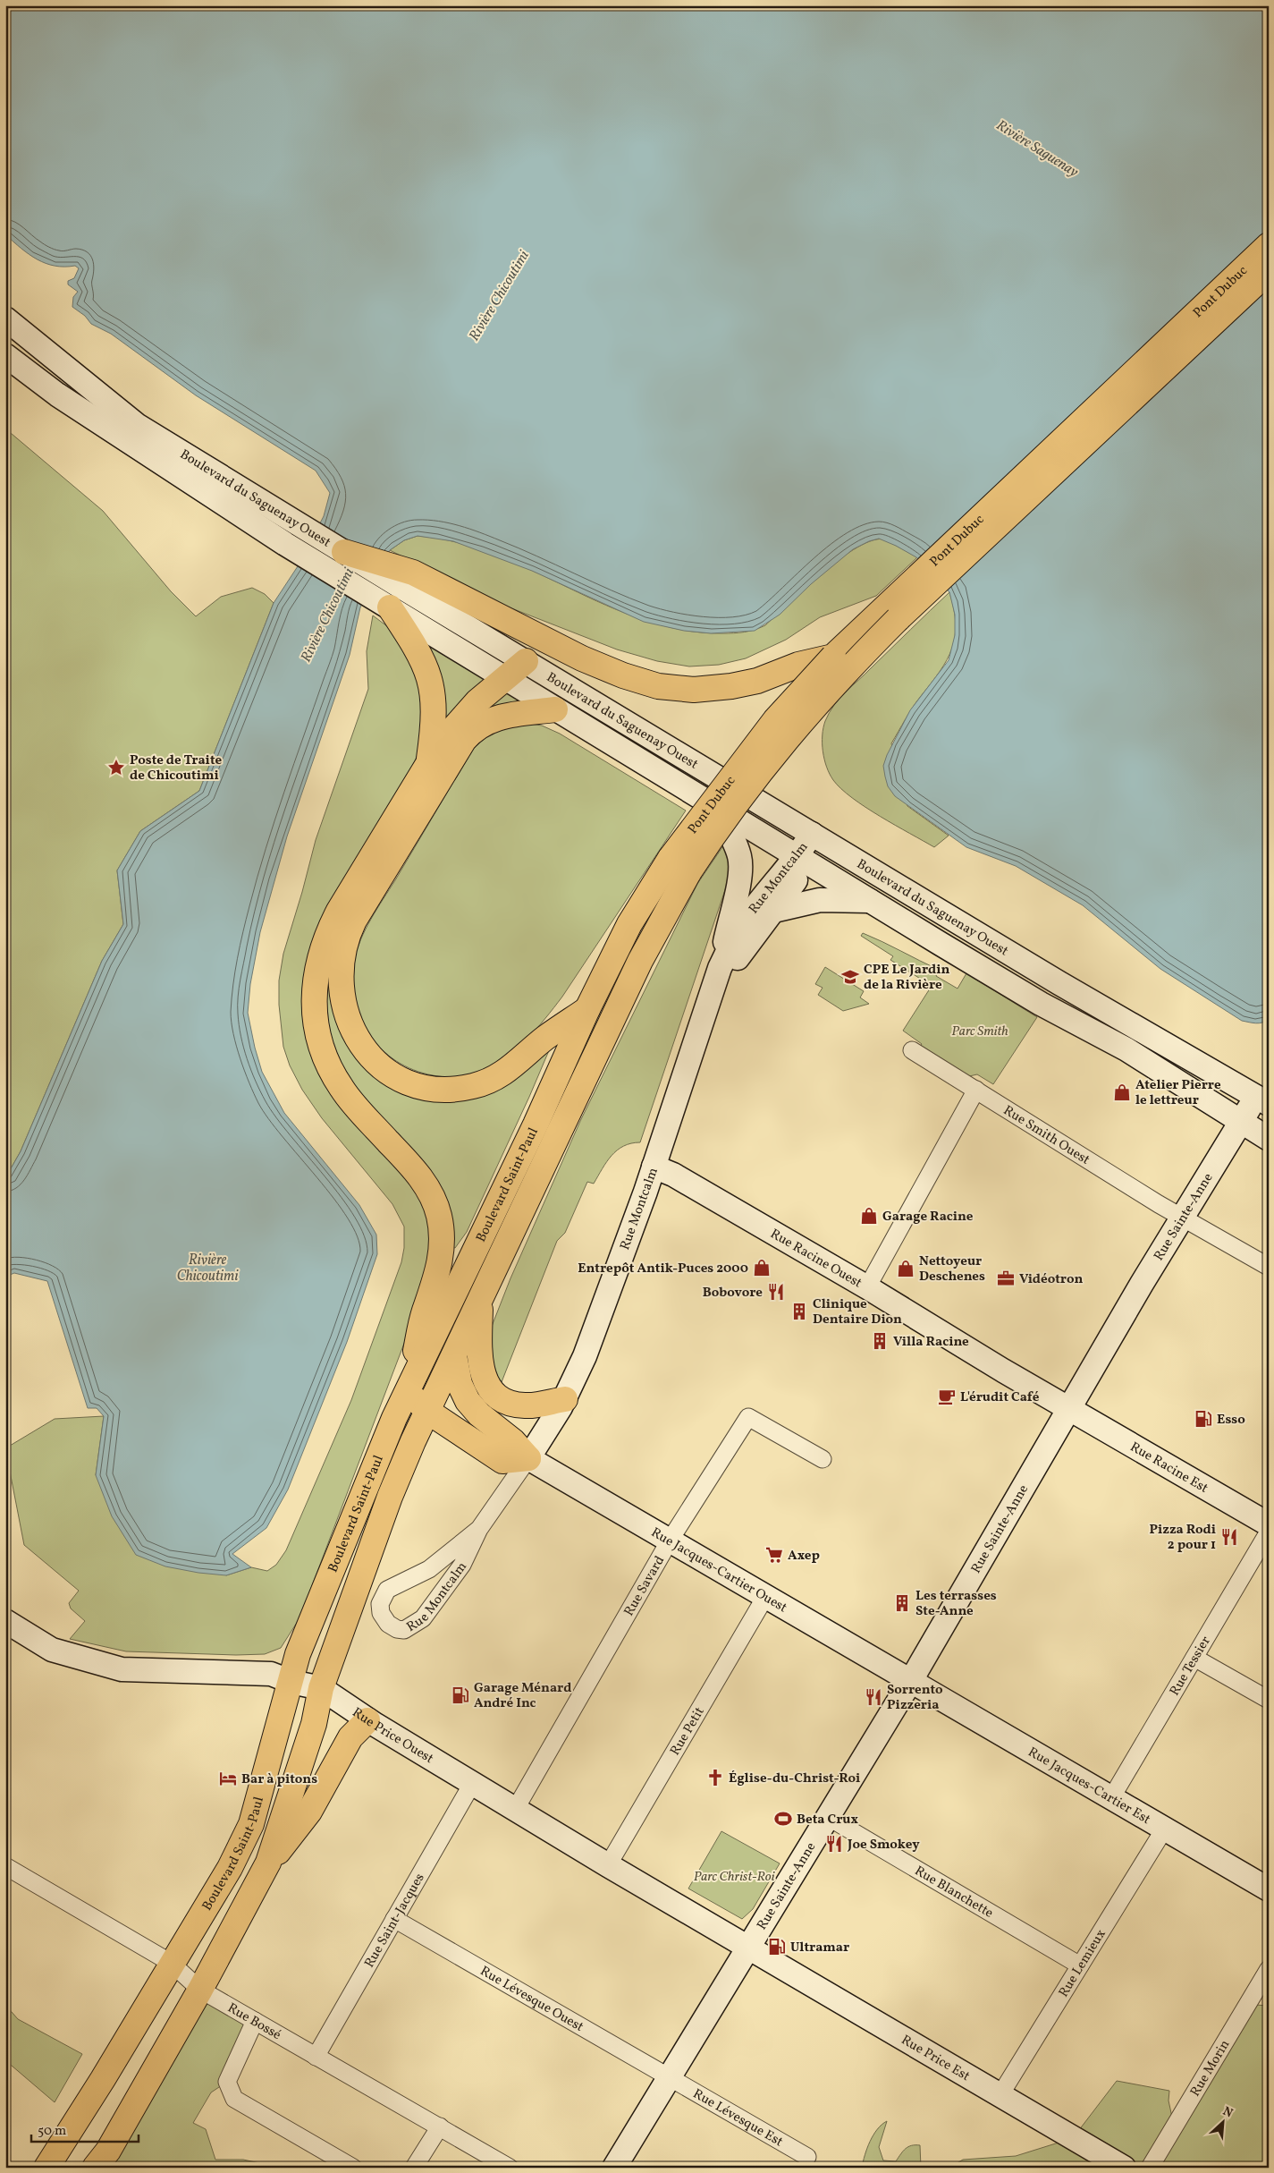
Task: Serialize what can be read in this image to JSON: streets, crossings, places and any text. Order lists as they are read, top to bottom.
{
  "streets": {
    "main road": [
      "Pont Dubuc",
      "Boulevard du Saguenay Ouest",
      "Rue Montcalm",
      "Boulevard Saint-Paul",
      "Rue Sainte-Anne",
      "Rue Racine Ouest",
      "Rue Racine Est",
      "Rue Jacques-Cartier Ouest",
      "Rue Price Ouest",
      "Rue Jacques-Cartier Est",
      "Rue Price Est"
    ],
    "street": [
      "Rue Smith Ouest",
      "Rue Savard",
      "Rue Tessier",
      "Rue Petit",
      "Rue Blanchette",
      "Rue Saint-Jacques",
      "Rue Lemieux",
      "Rue Lévesque Ouest",
      "Rue Bossé",
      "Rue Morin",
      "Rue Lévesque Est"
    ]
  },
  "crossings": [
    ["Pont Dubuc", "Boulevard Saint-Paul"],
    ["Boulevard du Saguenay Ouest", "Rue Montcalm"],
    ["Boulevard du Saguenay Ouest", "Rue Sainte-Anne"],
    ["Rue Montcalm", "Rue Racine Ouest"],
    ["Rue Montcalm", "Rue Jacques-Cartier Ouest"],
    ["Rue Smith Ouest", "Rue Sainte-Anne"],
    ["Boulevard Saint-Paul", "Rue Price Ouest"],
    ["Boulevard Saint-Paul", "Rue Bossé"],
    ["Rue Sainte-Anne", "Rue Racine Ouest"],
    ["Rue Sainte-Anne", "Rue Racine Est"],
    ["Rue Sainte-Anne", "Rue Jacques-Cartier Ouest"],
    ["Rue Sainte-Anne", "Rue Price Ouest"],
    ["Rue Sainte-Anne", "Rue Jacques-Cartier Est"],
    ["Rue Sainte-Anne", "Rue Blanchette"],
    ["Rue Sainte-Anne", "Rue Lévesque Ouest"],
    ["Rue Sainte-Anne", "Rue Price Est"],
    ["Rue Sainte-Anne", "Rue Lévesque Est"],
    ["Rue Racine Ouest", "Rue Racine Est"],
    ["Rue Jacques-Cartier Ouest", "Rue Savard"],
    ["Rue Jacques-Cartier Ouest", "Rue Petit"],
    ["Rue Jacques-Cartier Ouest", "Rue Jacques-Cartier Est"],
    ["Rue Savard", "Rue Price Ouest"],
    ["Rue Tessier", "Rue Jacques-Cartier Est"],
    ["Rue Petit", "Rue Price Ouest"],
    ["Rue Price Ouest", "Rue Saint-Jacques"],
    ["Rue Price Ouest", "Rue Price Est"],
    ["Rue Jacques-Cartier Est", "Rue Lemieux"],
    ["Rue Blanchette", "Rue Lemieux"],
    ["Rue Saint-Jacques", "Rue Lévesque Ouest"],
    ["Rue Saint-Jacques", "Rue Bossé"],
    ["Rue Lemieux", "Rue Price Est"],
    ["Rue Lévesque Ouest", "Rue Lévesque Est"]
  ],
  "water": ["Rivière Saguenay", "Rivière Chicoutimi"],
  "parks": ["Parc Smith", "Parc Christ-Roi"],
  "places": {
    "place": ["Poste de Traite de Chicoutimi"],
    "school or university": ["CPE Le Jardin de la Rivière"],
    "shop": [
      "Atelier Pierre le lettreur",
      "Garage Racine",
      "Entrepôt Antik-Puces 2000",
      "Nettoyeur Deschenes"
    ],
    "office": ["Vidéotron"],
    "restaurant": [
      "Bobovore",
      "Pizza Rodi 2 pour 1",
      "Sorrento Pizzeria",
      "Joe Smokey"
    ],
    "building": ["Clinique Dentaire Dion", "Villa Racine", "Les terrasses Ste-Anne"],
    "cafe": ["L'érudit Café"],
    "fuel station": ["Esso", "Garage Ménard André Inc", "Ultramar"],
    "supermarket": ["Axep"],
    "church": ["Église-du-Christ-Roi"],
    "hotel": ["Bar à pitons"],
    "sports": ["Beta Crux"]
  },
  "scale_bar": "50 m",
  "north": "top right"
}
